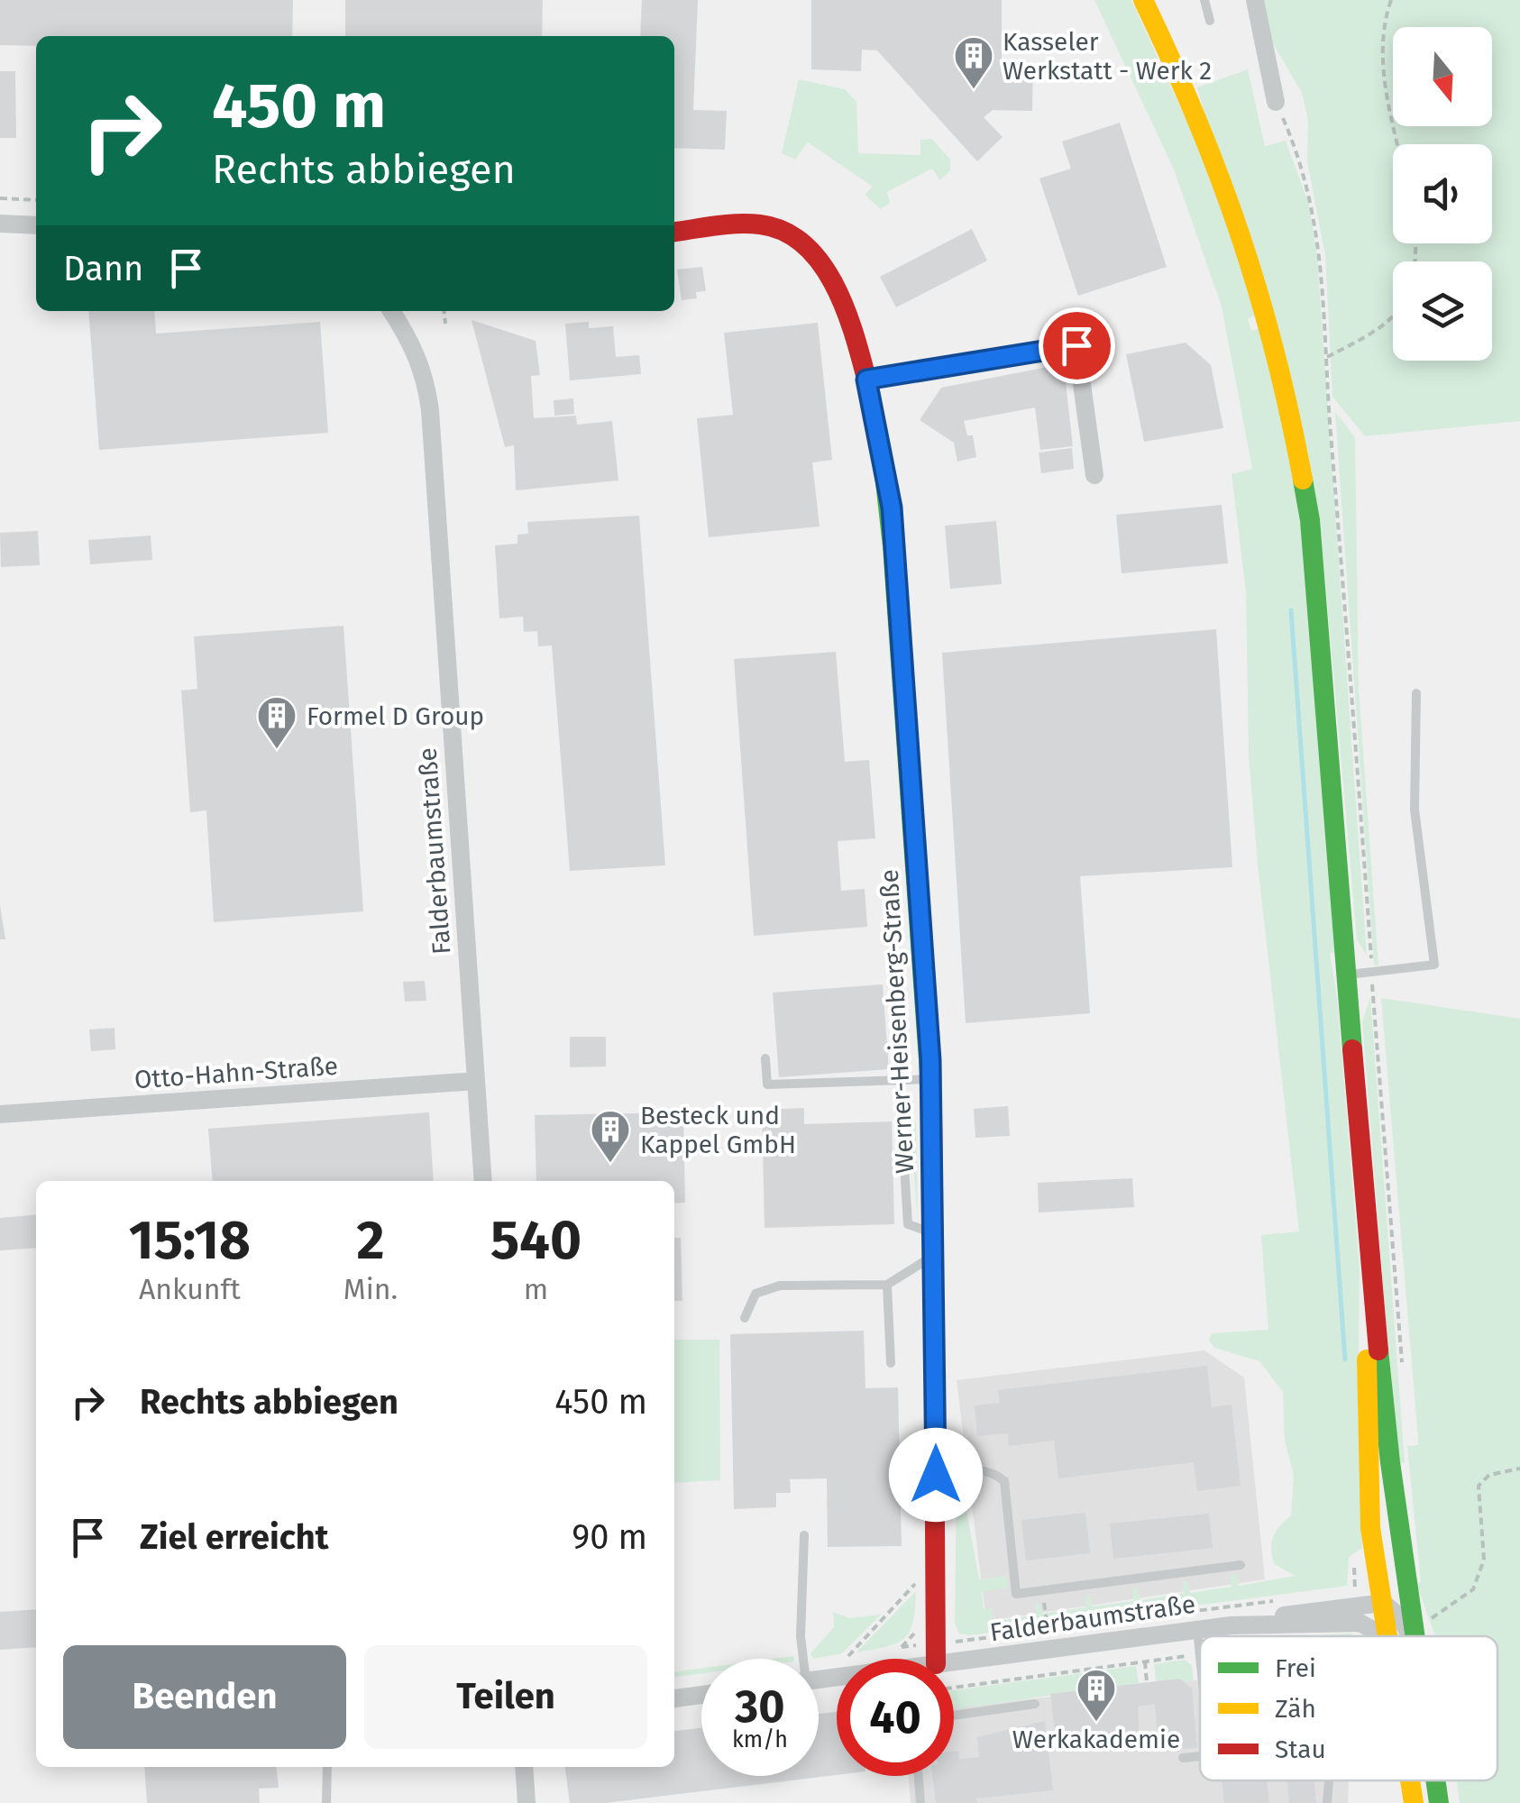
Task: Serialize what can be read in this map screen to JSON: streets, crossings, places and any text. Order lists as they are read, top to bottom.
{
  "streets": {
    "main road": ["Werner-Heisenberg-Straße"],
    "street": ["Falderbaumstraße", "Otto-Hahn-Straße"]
  },
  "crossings": [
    ["Falderbaumstraße", "Otto-Hahn-Straße"]
  ],
  "places": {
    "building": [
      "Kasseler Werkstatt - Werk 2",
      "Formel D Group",
      "Besteck und Kappel GmbH",
      "Werkakademie"
    ]
  },
  "legend": ["Frei", "Zäh", "Stau"],
  "north": "bottom",
  "page": {
    "turn": ["450 m", "Rechts abbiegen"],
    "then": "Dann",
    "eta": [
      "15:18",
      "Ankunft",
      "2",
      "Min.",
      "540",
      "m"
    ],
    "list": [
      {
        "name": "Rechts abbiegen",
        "value": "450 m"
      },
      {
        "name": "Ziel erreicht",
        "value": "90 m"
      }
    ],
    "buttons": ["Beenden", "Teilen"],
    "speed": "30 km/h",
    "limit": "40"
  }
}
